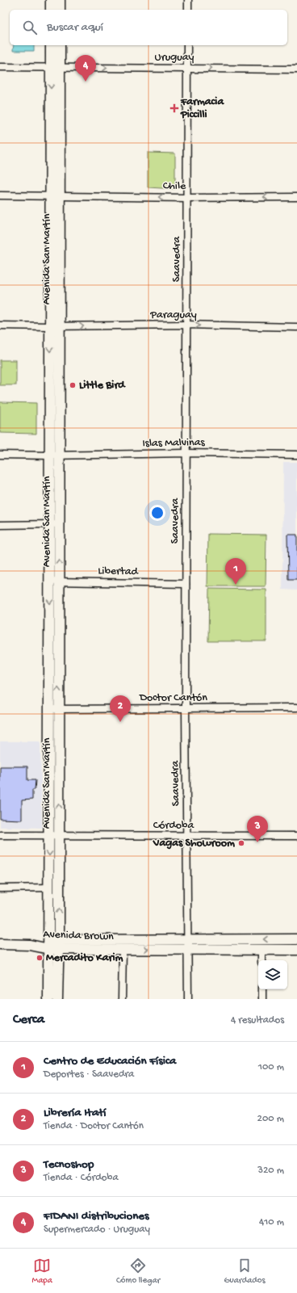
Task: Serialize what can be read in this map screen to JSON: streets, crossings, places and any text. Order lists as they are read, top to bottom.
{
  "streets": {
    "main road": ["Avenida San Martín", "Avenida Brown"],
    "street": [
      "Uruguay",
      "Chile",
      "Saavedra",
      "Paraguay",
      "Islas Malvinas",
      "Libertad",
      "Doctor Cantón",
      "Córdoba"
    ]
  },
  "crossings": [
    ["Uruguay", "Avenida San Martín"],
    ["Uruguay", "Saavedra"],
    ["Chile", "Avenida San Martín"],
    ["Chile", "Saavedra"],
    ["Avenida San Martín", "Paraguay"],
    ["Avenida San Martín", "Islas Malvinas"],
    ["Avenida San Martín", "Libertad"],
    ["Avenida San Martín", "Doctor Cantón"],
    ["Avenida San Martín", "Córdoba"],
    ["Avenida San Martín", "Avenida Brown"],
    ["Saavedra", "Paraguay"],
    ["Saavedra", "Islas Malvinas"],
    ["Saavedra", "Libertad"],
    ["Saavedra", "Doctor Cantón"],
    ["Saavedra", "Córdoba"],
    ["Saavedra", "Avenida Brown"]
  ],
  "one_way": ["Uruguay", "Chile", "Paraguay"],
  "places": {
    "health": ["Farmacia Piccilli"],
    "other": ["Little Bird", "Vagas Showroom", "Mercadito Karim"]
  },
  "page": {
    "search": "Buscar aquí",
    "pins": [
      "4",
      "1",
      "2",
      "3"
    ],
    "heading": ["Cerca", "4 resultados"],
    "list": [
      {
        "mark": "1",
        "name": "Centro de Educación Física",
        "note": "Deportes · Saavedra",
        "value": "100 m"
      },
      {
        "mark": "2",
        "name": "Librería Itatí",
        "note": "Tienda · Doctor Cantón",
        "value": "200 m"
      },
      {
        "mark": "3",
        "name": "Tecnoshop",
        "note": "Tienda · Córdoba",
        "value": "320 m"
      },
      {
        "mark": "4",
        "name": "FIDANI distribuciones",
        "note": "Supermercado · Uruguay",
        "value": "410 m"
      }
    ],
    "nav": ["Mapa", "Cómo llegar", "Guardados"]
  }
}
